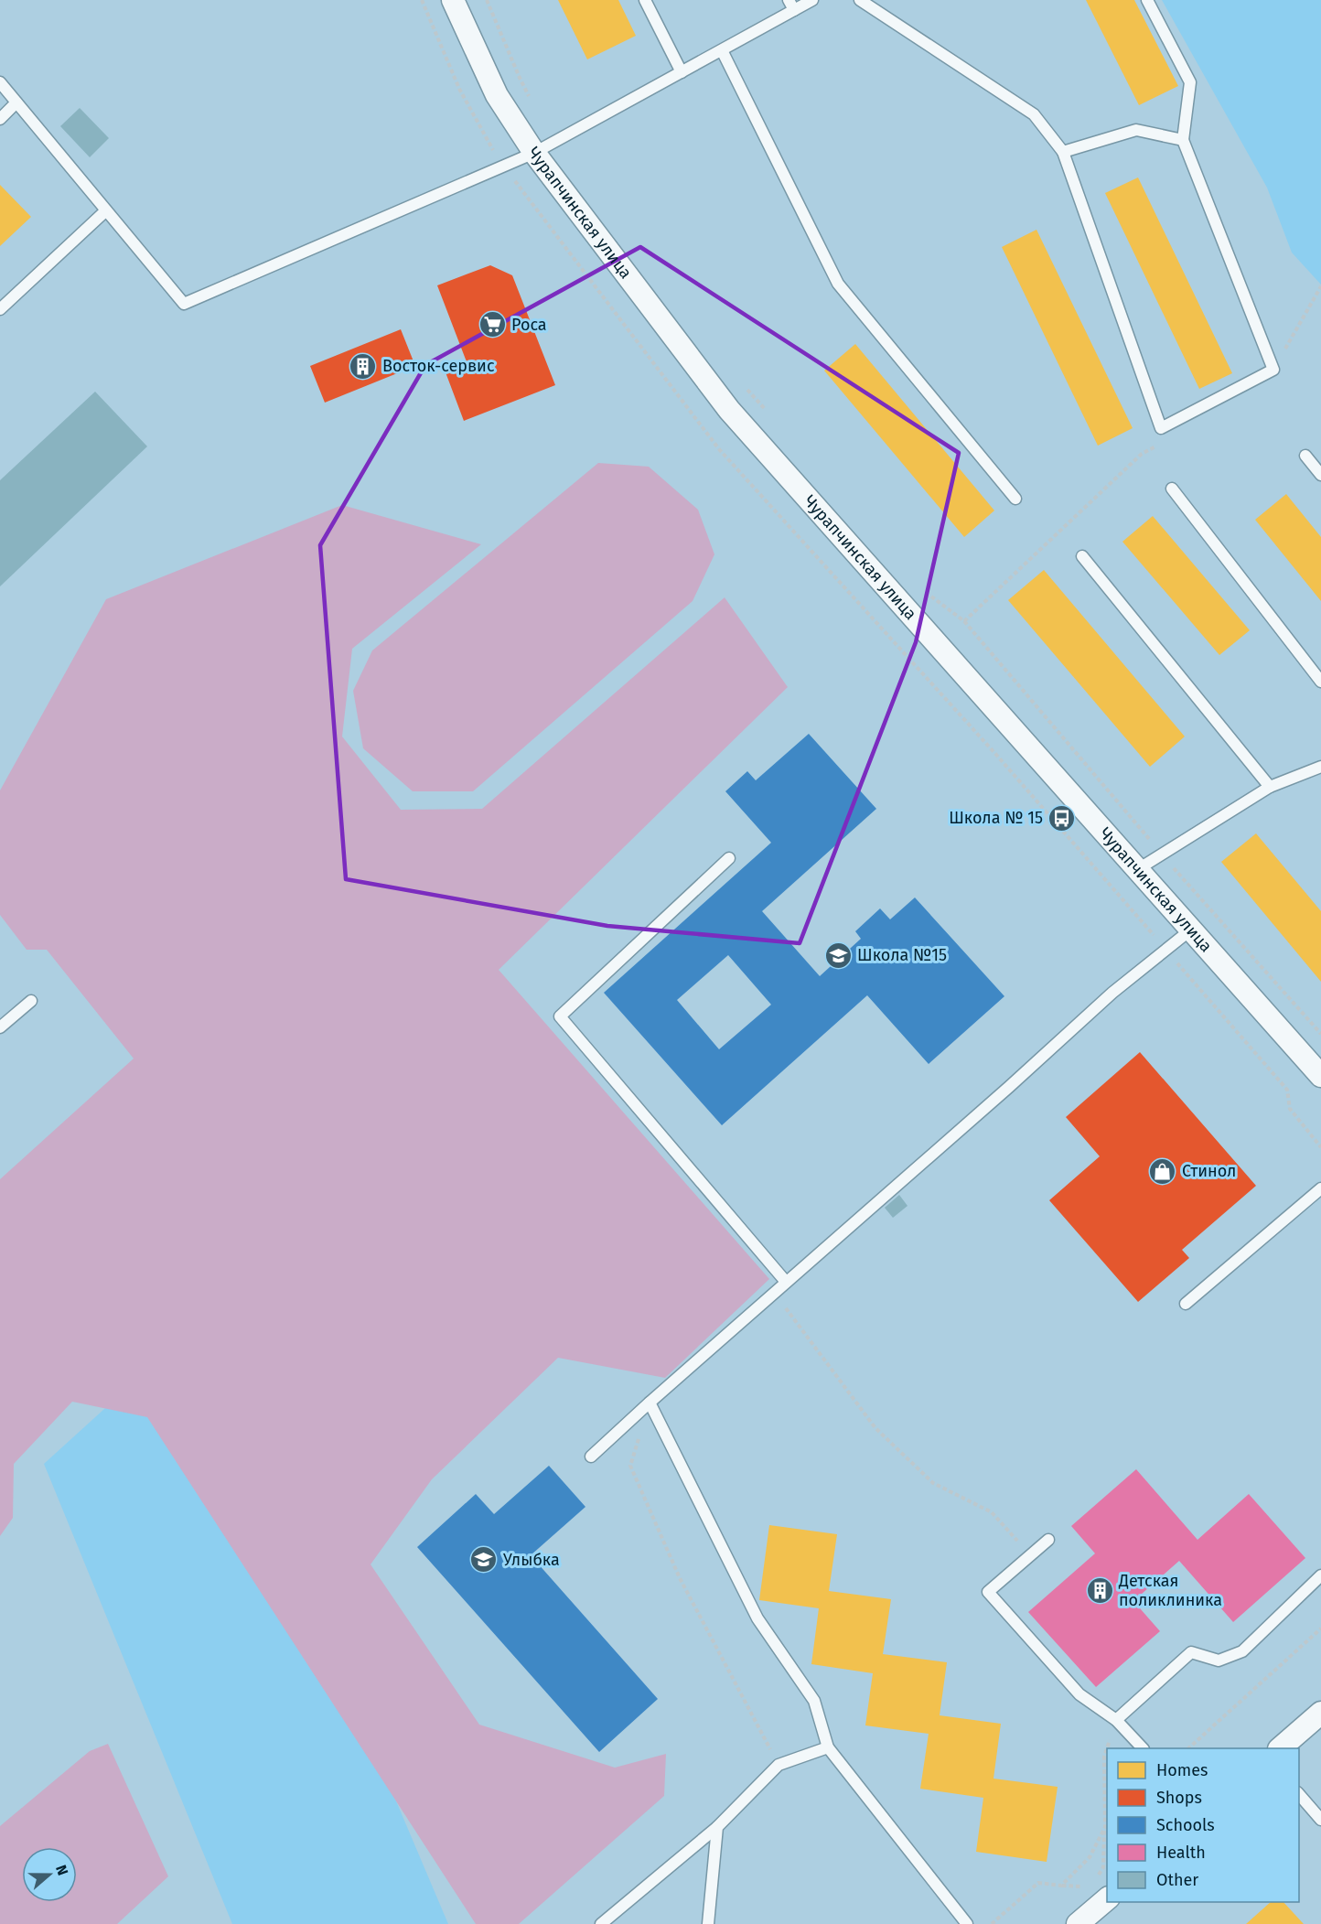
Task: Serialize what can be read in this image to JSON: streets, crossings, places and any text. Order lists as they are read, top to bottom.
{
  "streets": {
    "street": ["Чурапчинская улица"]
  },
  "places": {
    "supermarket": ["Роса"],
    "building": ["Восток-сервис", "Детская поликлиника"],
    "bus stop": ["Школа № 15"],
    "school or university": ["Школа №15", "Улыбка"],
    "shop": ["Стинол"]
  },
  "legend": [
    "Homes",
    "Shops",
    "Schools",
    "Health",
    "Other"
  ],
  "north": "right"
}
